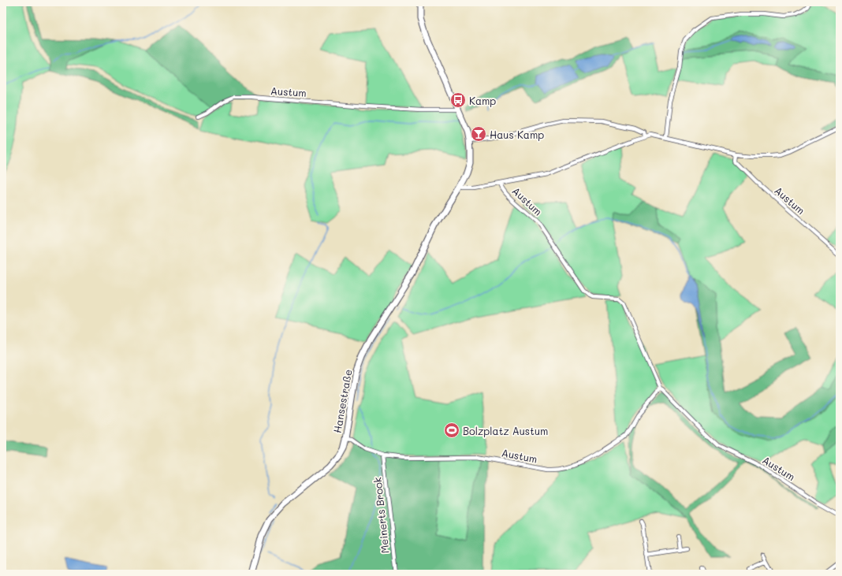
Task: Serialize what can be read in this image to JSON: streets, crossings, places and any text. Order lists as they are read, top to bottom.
{
  "streets": {
    "street": ["Austum", "Hansestraße", "Meinerts Brook"]
  },
  "crossings": [
    ["Austum", "Hansestraße"],
    ["Austum", "Meinerts Brook"]
  ],
  "places": {
    "bus stop": ["Kamp"],
    "bar": ["Haus Kamp"],
    "sports": ["Bolzplatz Austum"]
  }
}
